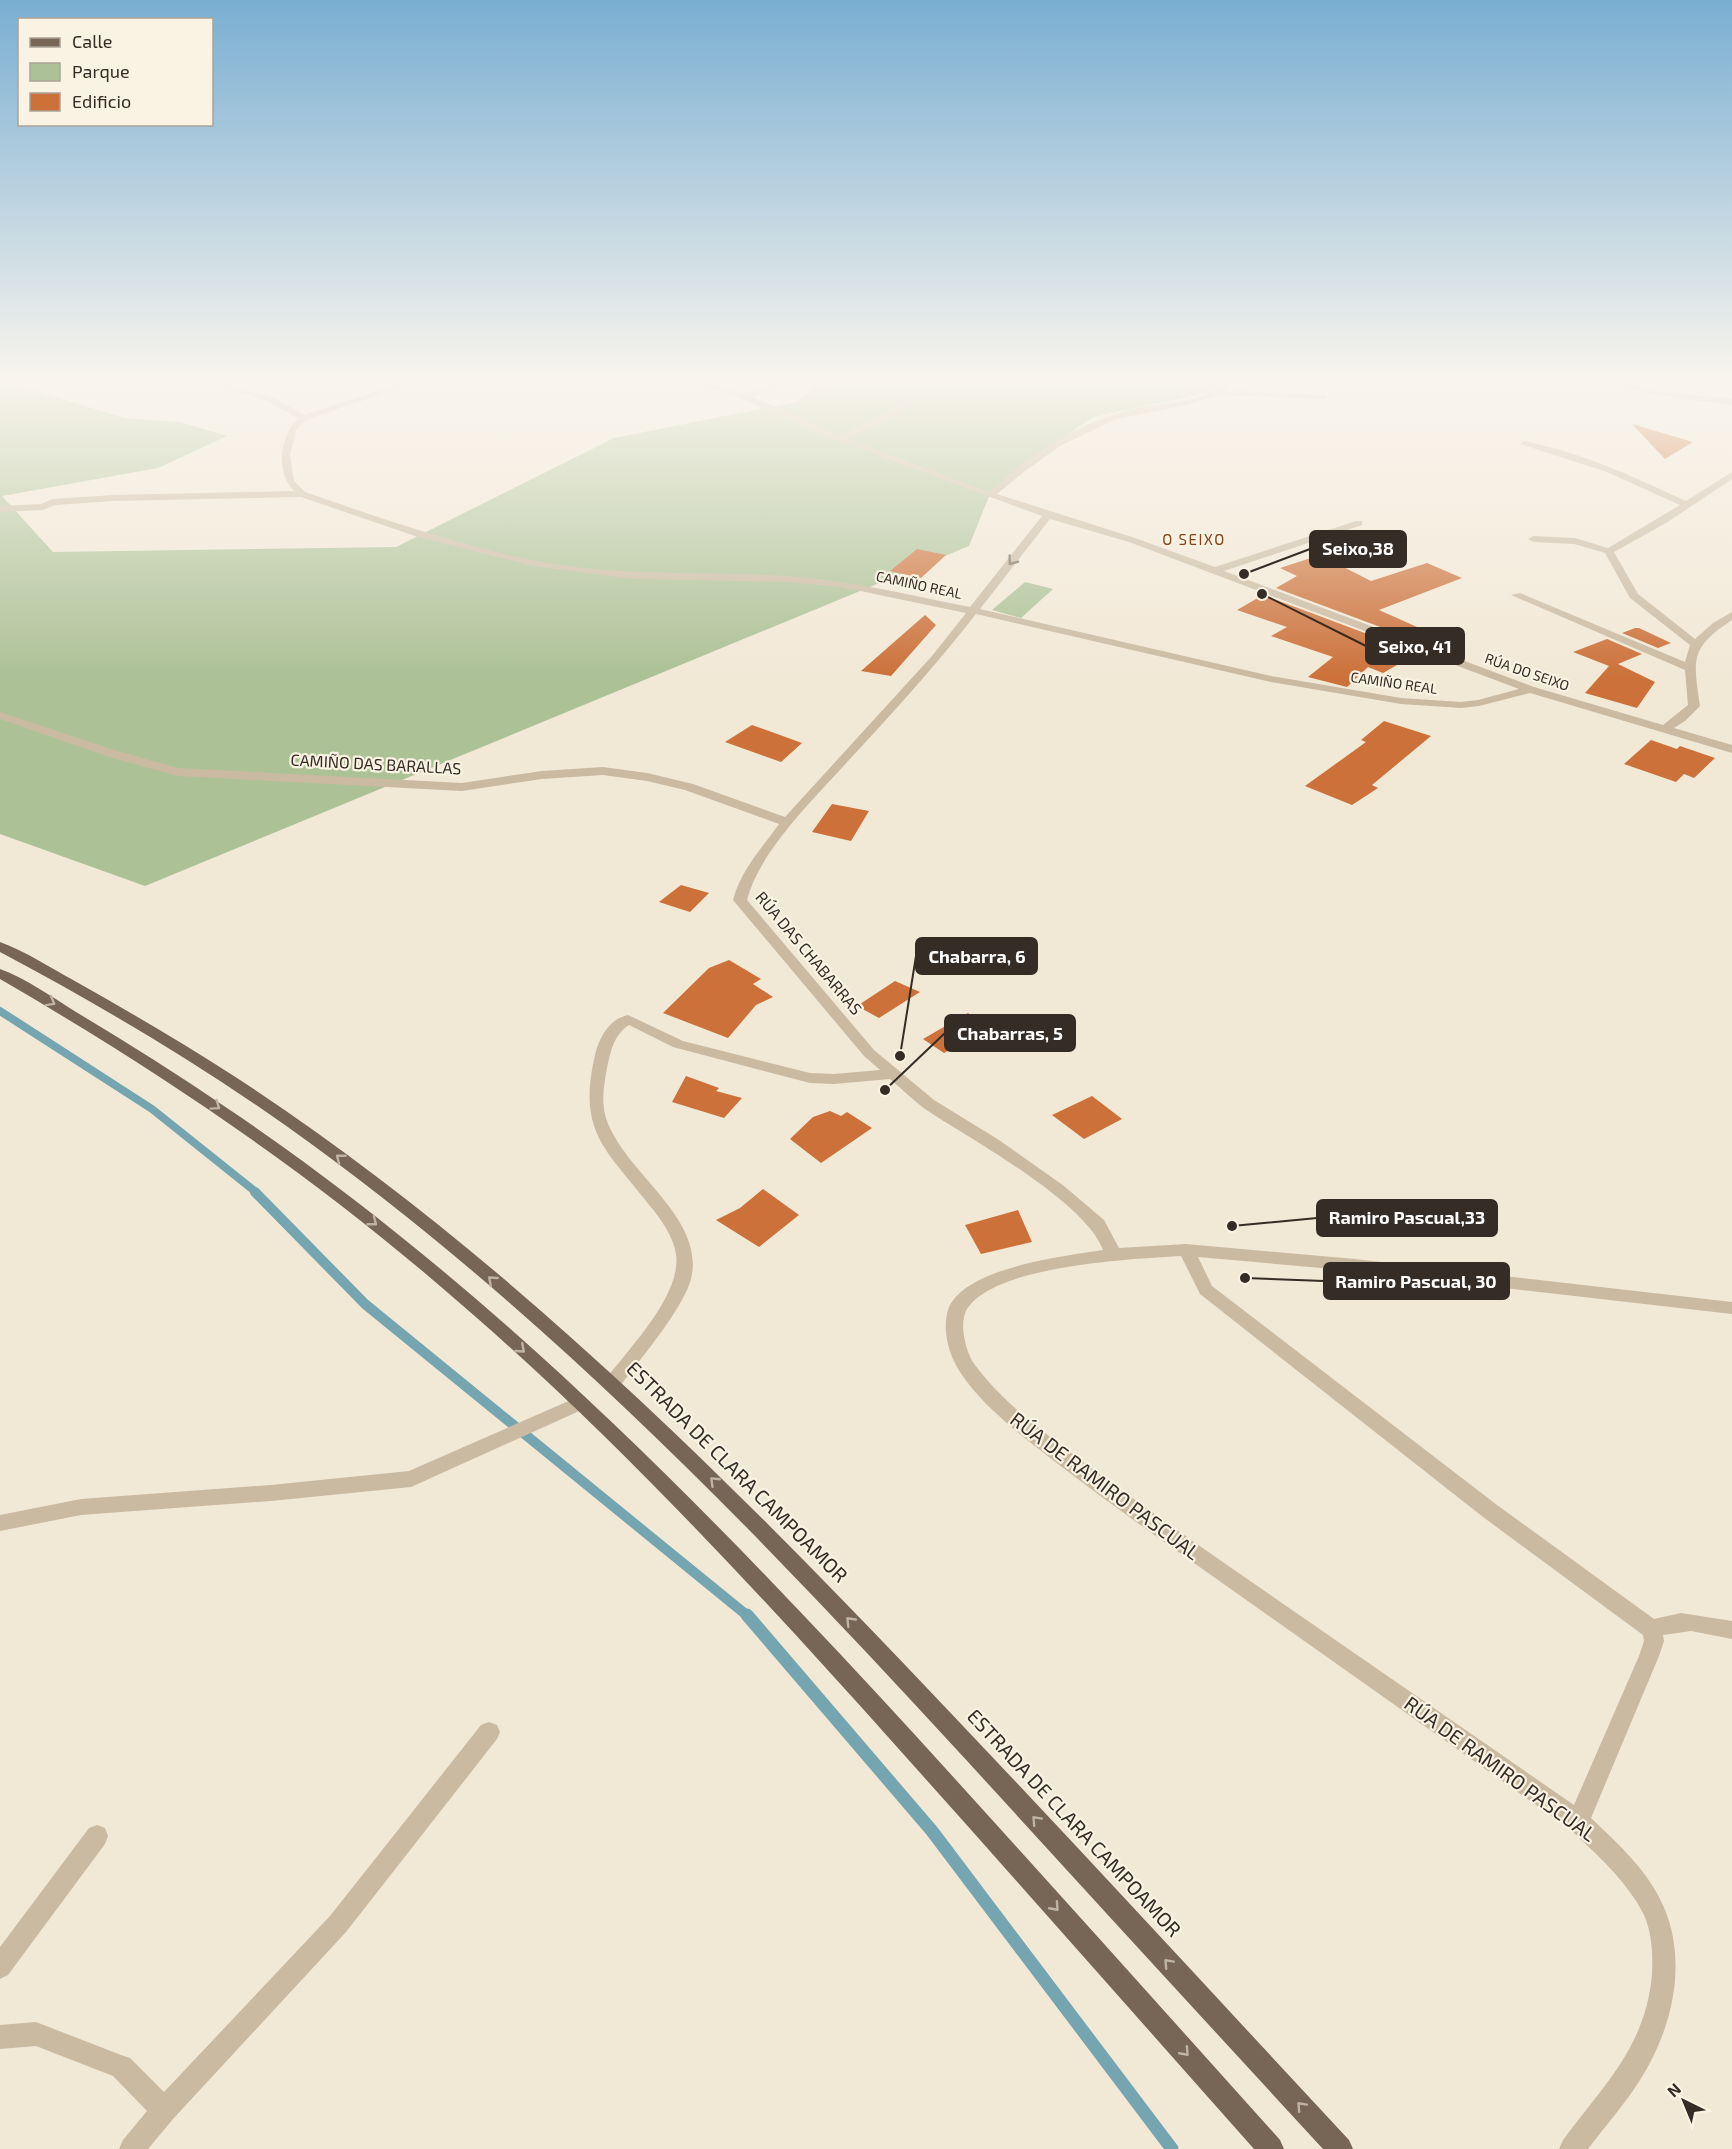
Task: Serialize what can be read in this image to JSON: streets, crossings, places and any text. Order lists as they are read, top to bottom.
{
  "streets": {
    "main road": ["ESTRADA DE CLARA CAMPOAMOR"],
    "street": [
      "CAMIÑO REAL",
      "RÚA DO SEIXO",
      "CAMIÑO DAS BARALLAS",
      "RÚA DAS CHABARRAS",
      "RÚA DE RAMIRO PASCUAL"
    ]
  },
  "crossings": [
    ["CAMIÑO REAL", "RÚA DO SEIXO"],
    ["CAMIÑO REAL", "RÚA DAS CHABARRAS"],
    ["RÚA DO SEIXO", "RÚA DAS CHABARRAS"],
    ["CAMIÑO DAS BARALLAS", "RÚA DAS CHABARRAS"],
    ["RÚA DAS CHABARRAS", "RÚA DE RAMIRO PASCUAL"]
  ],
  "districts": ["O SEIXO"],
  "places": [
    "Seixo,38",
    "Seixo, 41",
    "Chabarra, 6",
    "Chabarras, 5",
    "Ramiro Pascual,33",
    "Ramiro Pascual, 30"
  ],
  "legend": ["Calle", "Parque", "Edificio"],
  "north": "top left"
}
